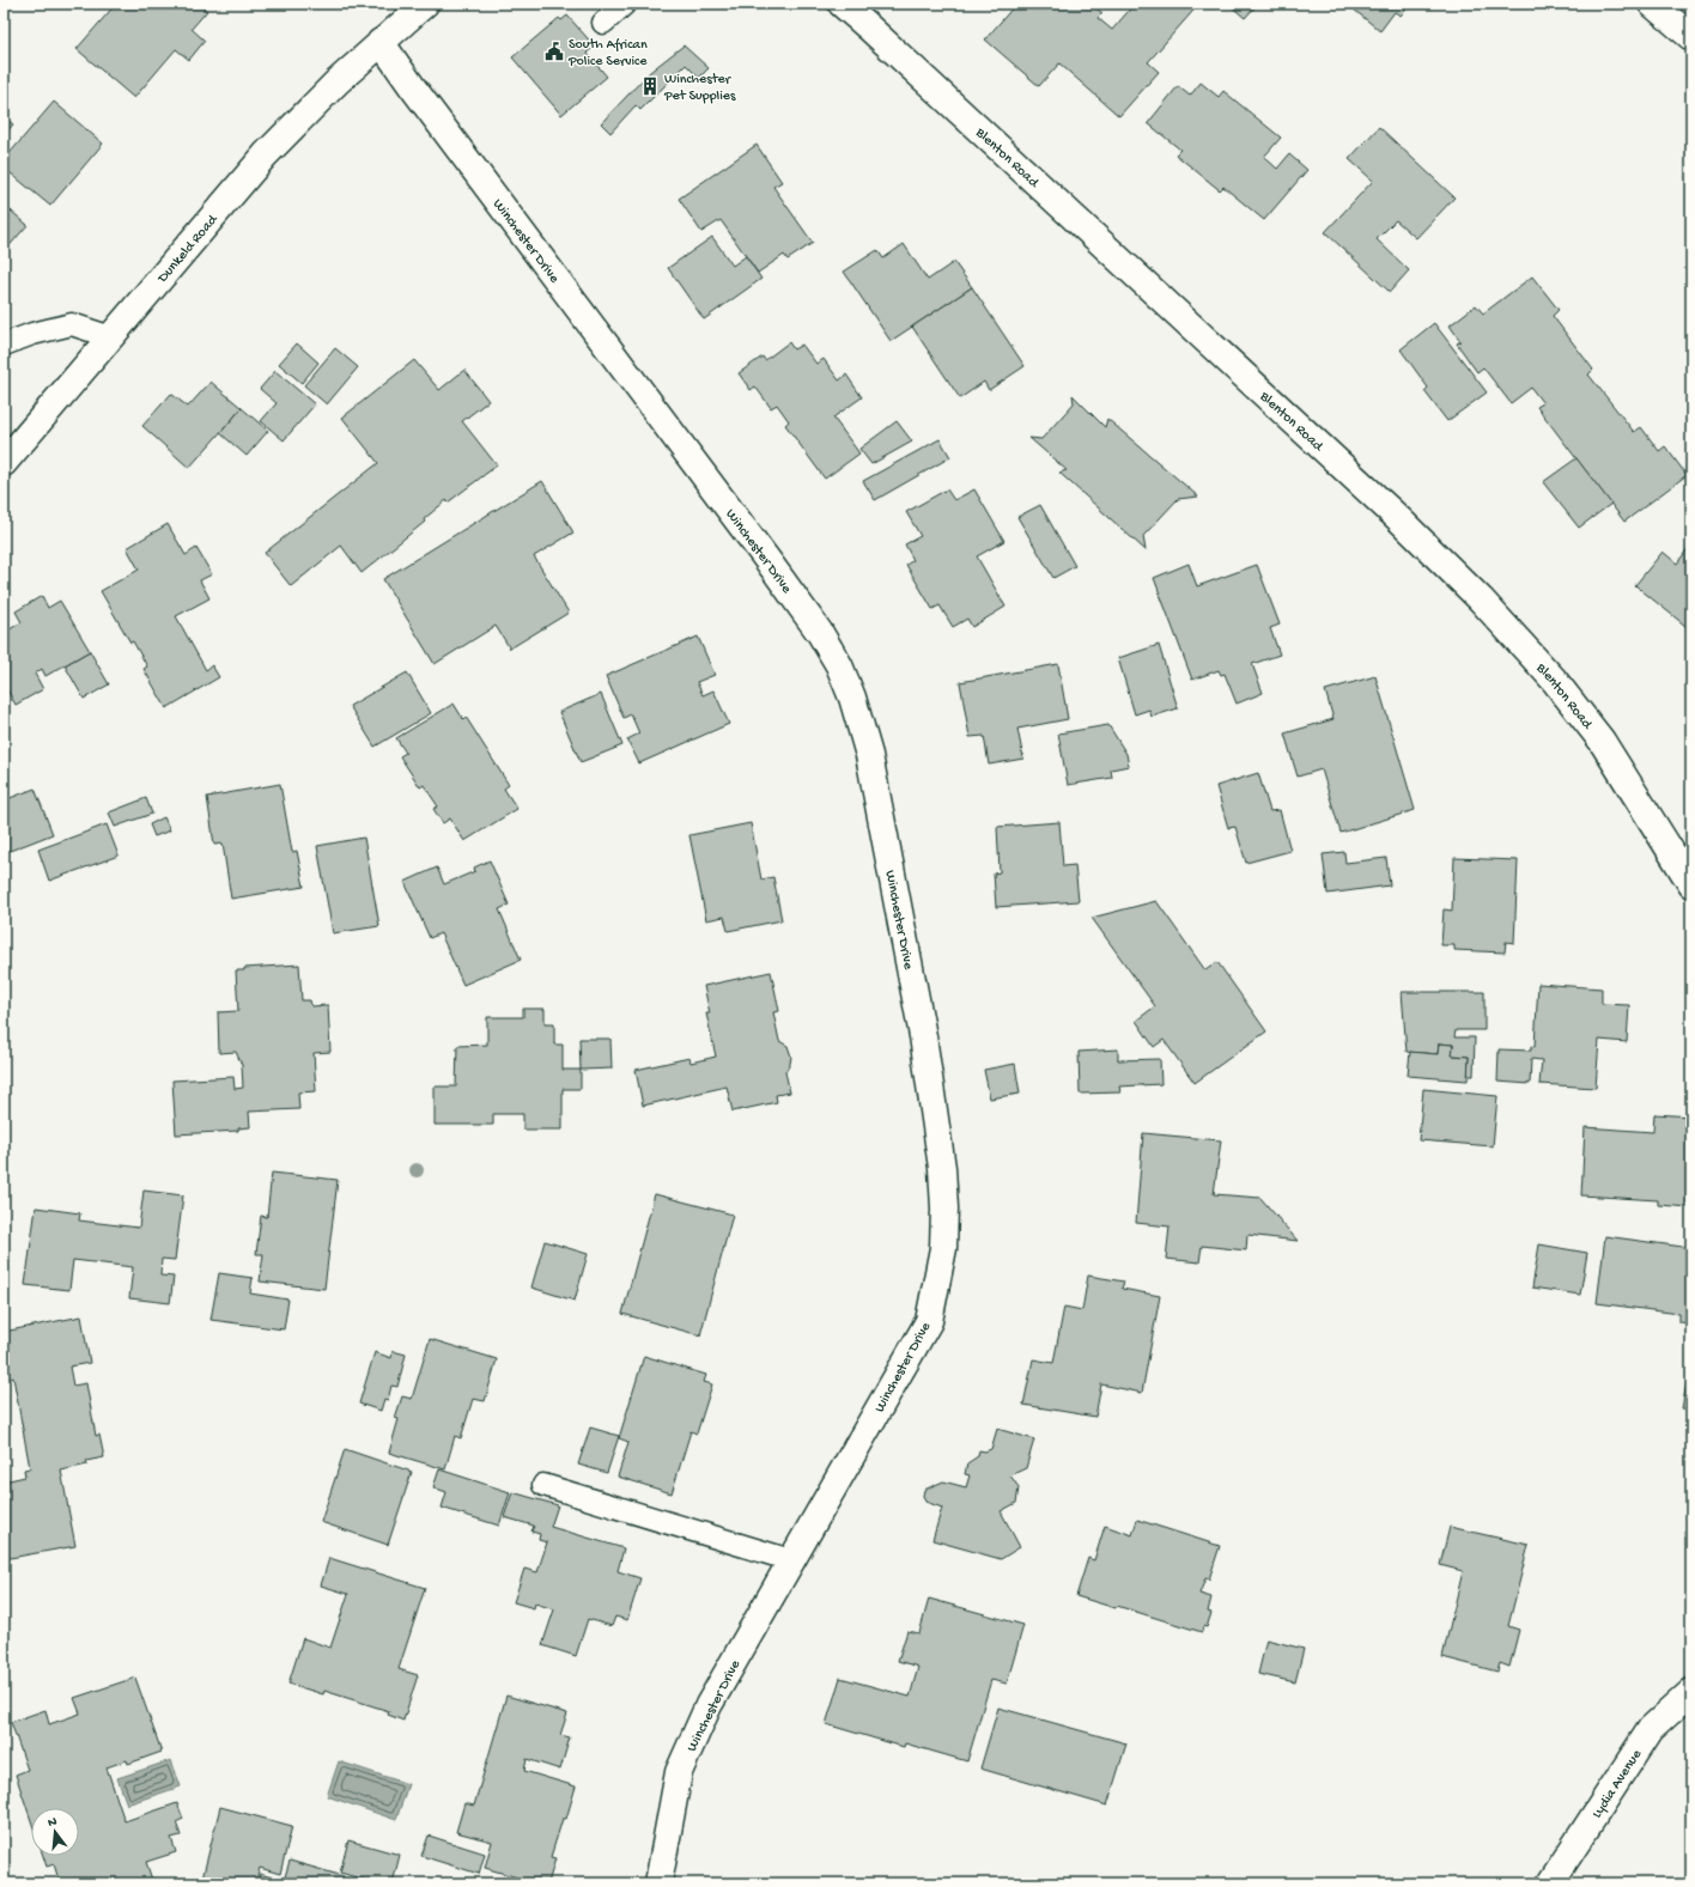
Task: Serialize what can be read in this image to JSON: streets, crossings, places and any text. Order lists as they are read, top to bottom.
{
  "streets": {
    "street": [
      "Blenton Road",
      "Winchester Drive",
      "Dunkeld Road",
      "Lydia Avenue"
    ]
  },
  "crossings": [
    ["Winchester Drive", "Dunkeld Road"]
  ],
  "places": {
    "public building": ["South African Police Service"],
    "building": ["Winchester Pet Supplies"]
  },
  "north": "top"
}
